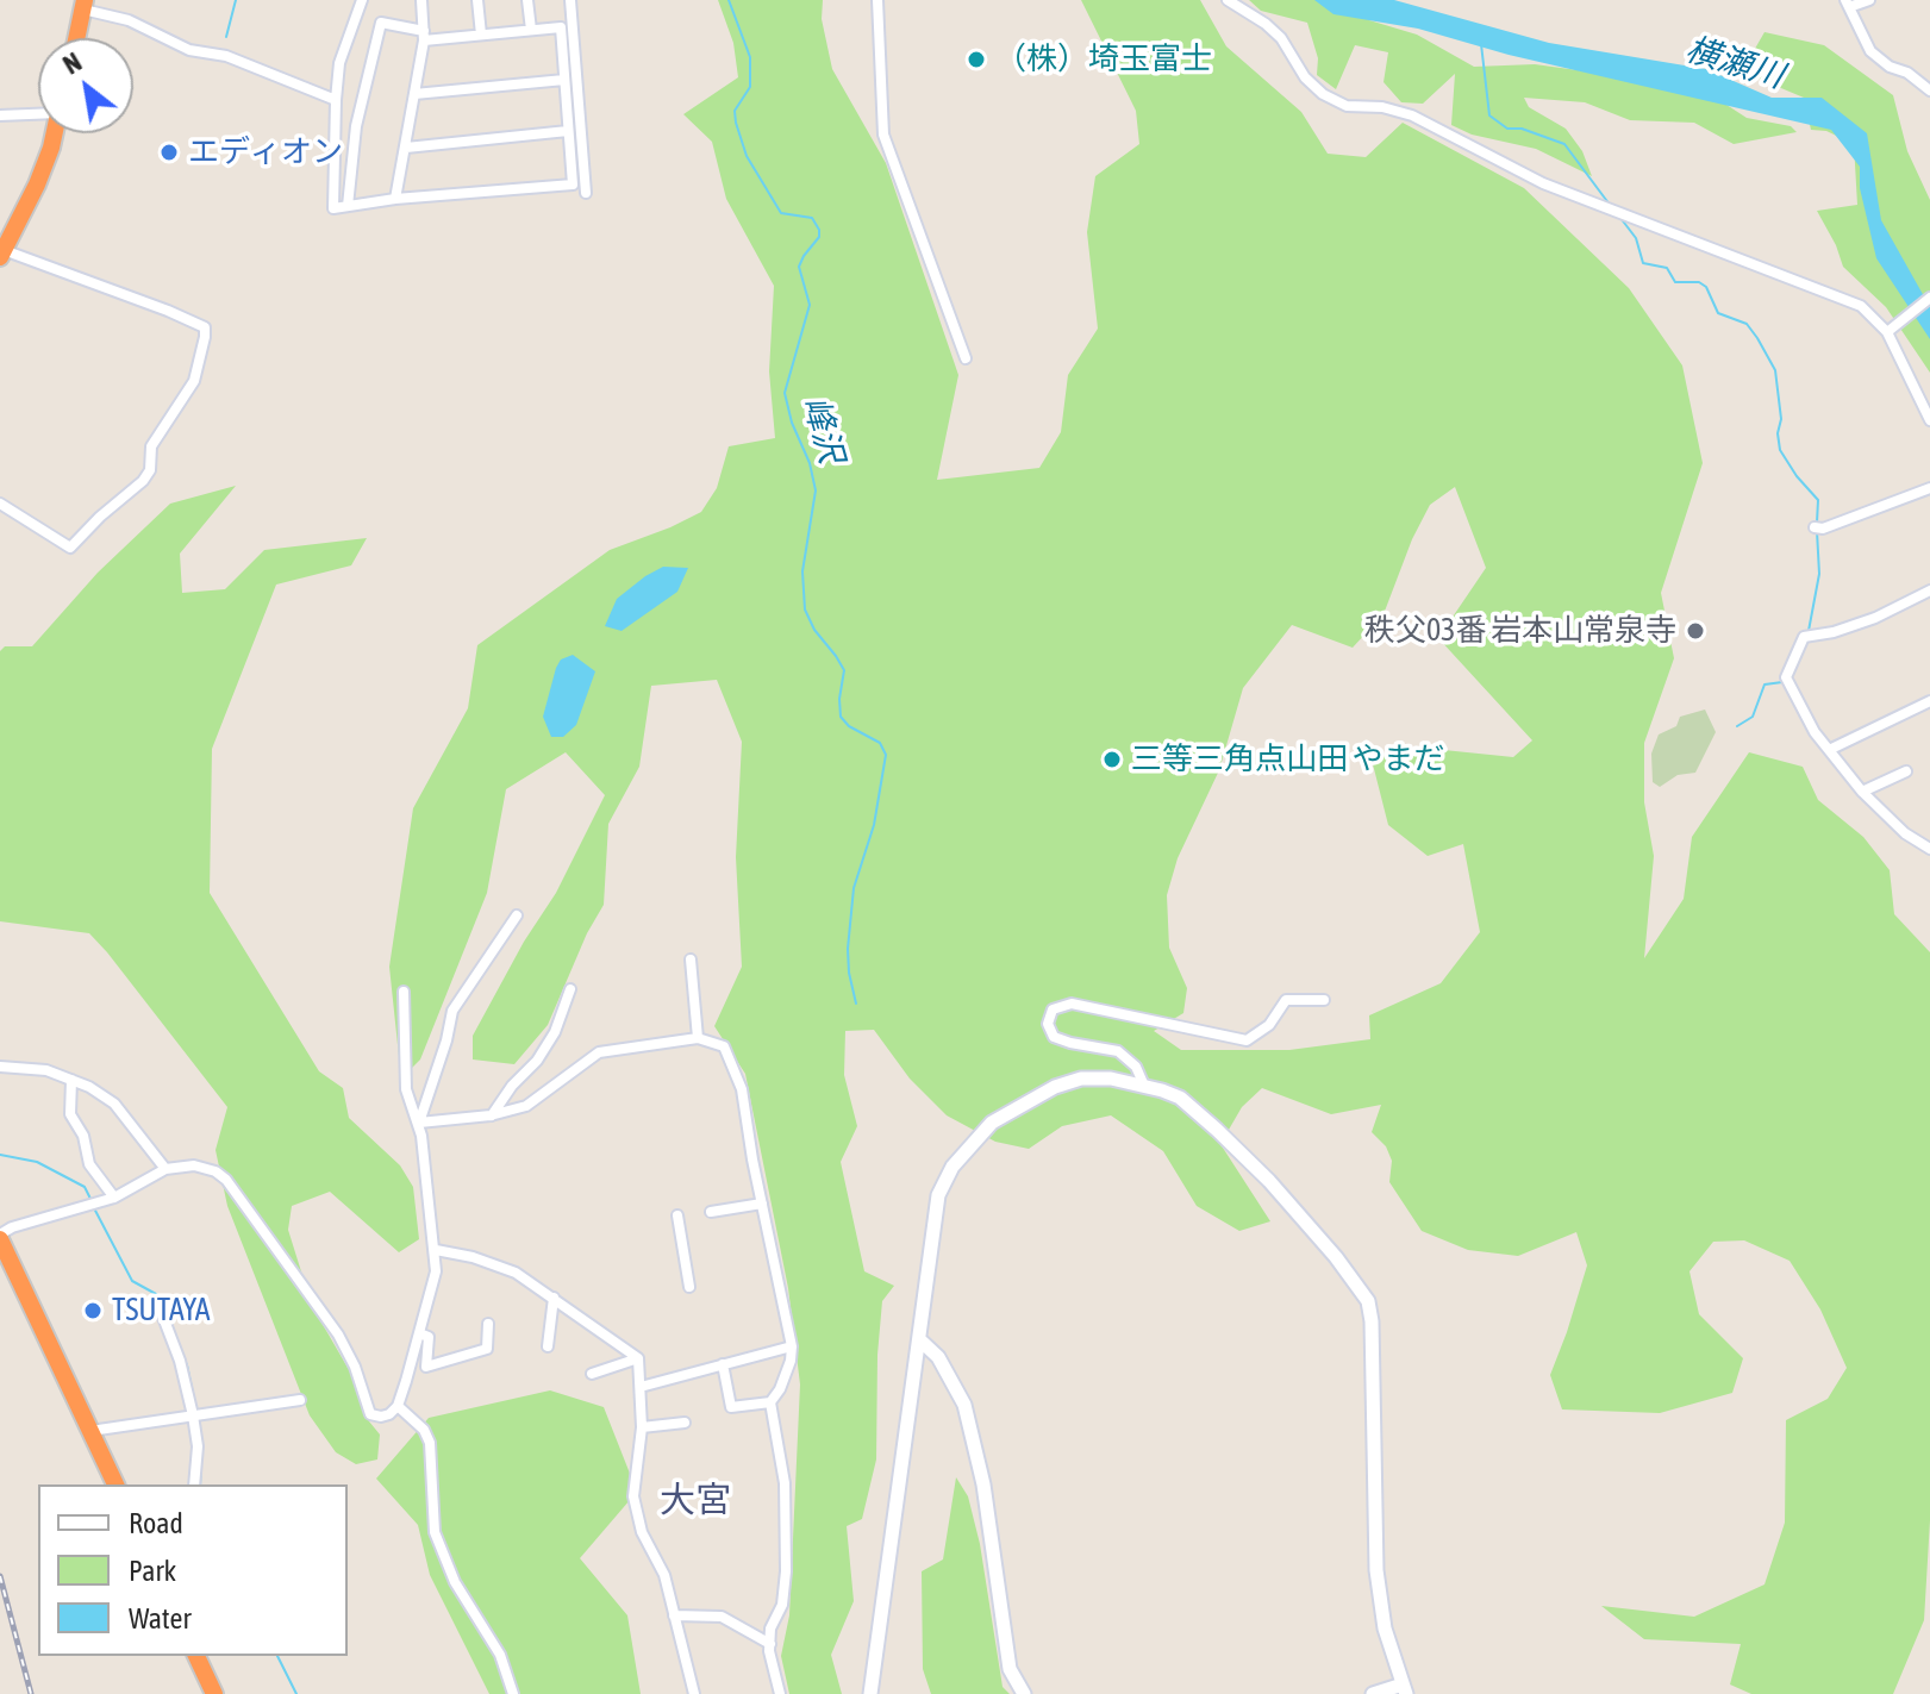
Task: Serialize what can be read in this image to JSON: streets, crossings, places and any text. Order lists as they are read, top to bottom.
{
  "districts": ["大宮"],
  "water": ["横瀬川", "峰沢"],
  "places": [
    "（株）埼玉富士",
    "エディオン",
    "秩父03番 岩本山常泉寺",
    "三等三角点山田 やまだ",
    "TSUTAYA"
  ],
  "legend": ["Road", "Park", "Water"],
  "north": "top left"
}
